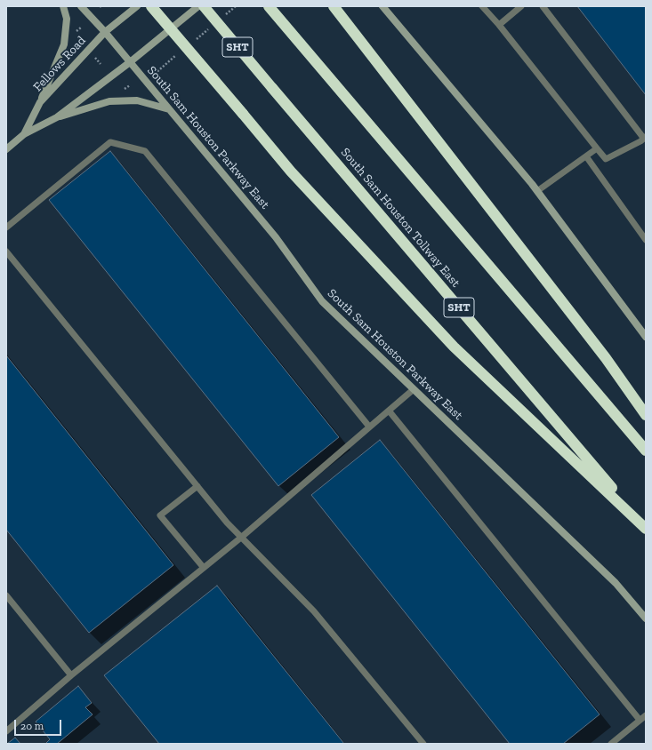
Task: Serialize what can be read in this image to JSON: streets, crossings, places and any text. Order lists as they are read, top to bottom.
{
  "streets": {
    "highway": ["SHT", "South Sam Houston Tollway East"],
    "main road": ["Fellows Road", "South Sam Houston Parkway East"]
  },
  "crossings": [
    ["Fellows Road", "South Sam Houston Parkway East"]
  ],
  "scale_bar": "20 m"
}
